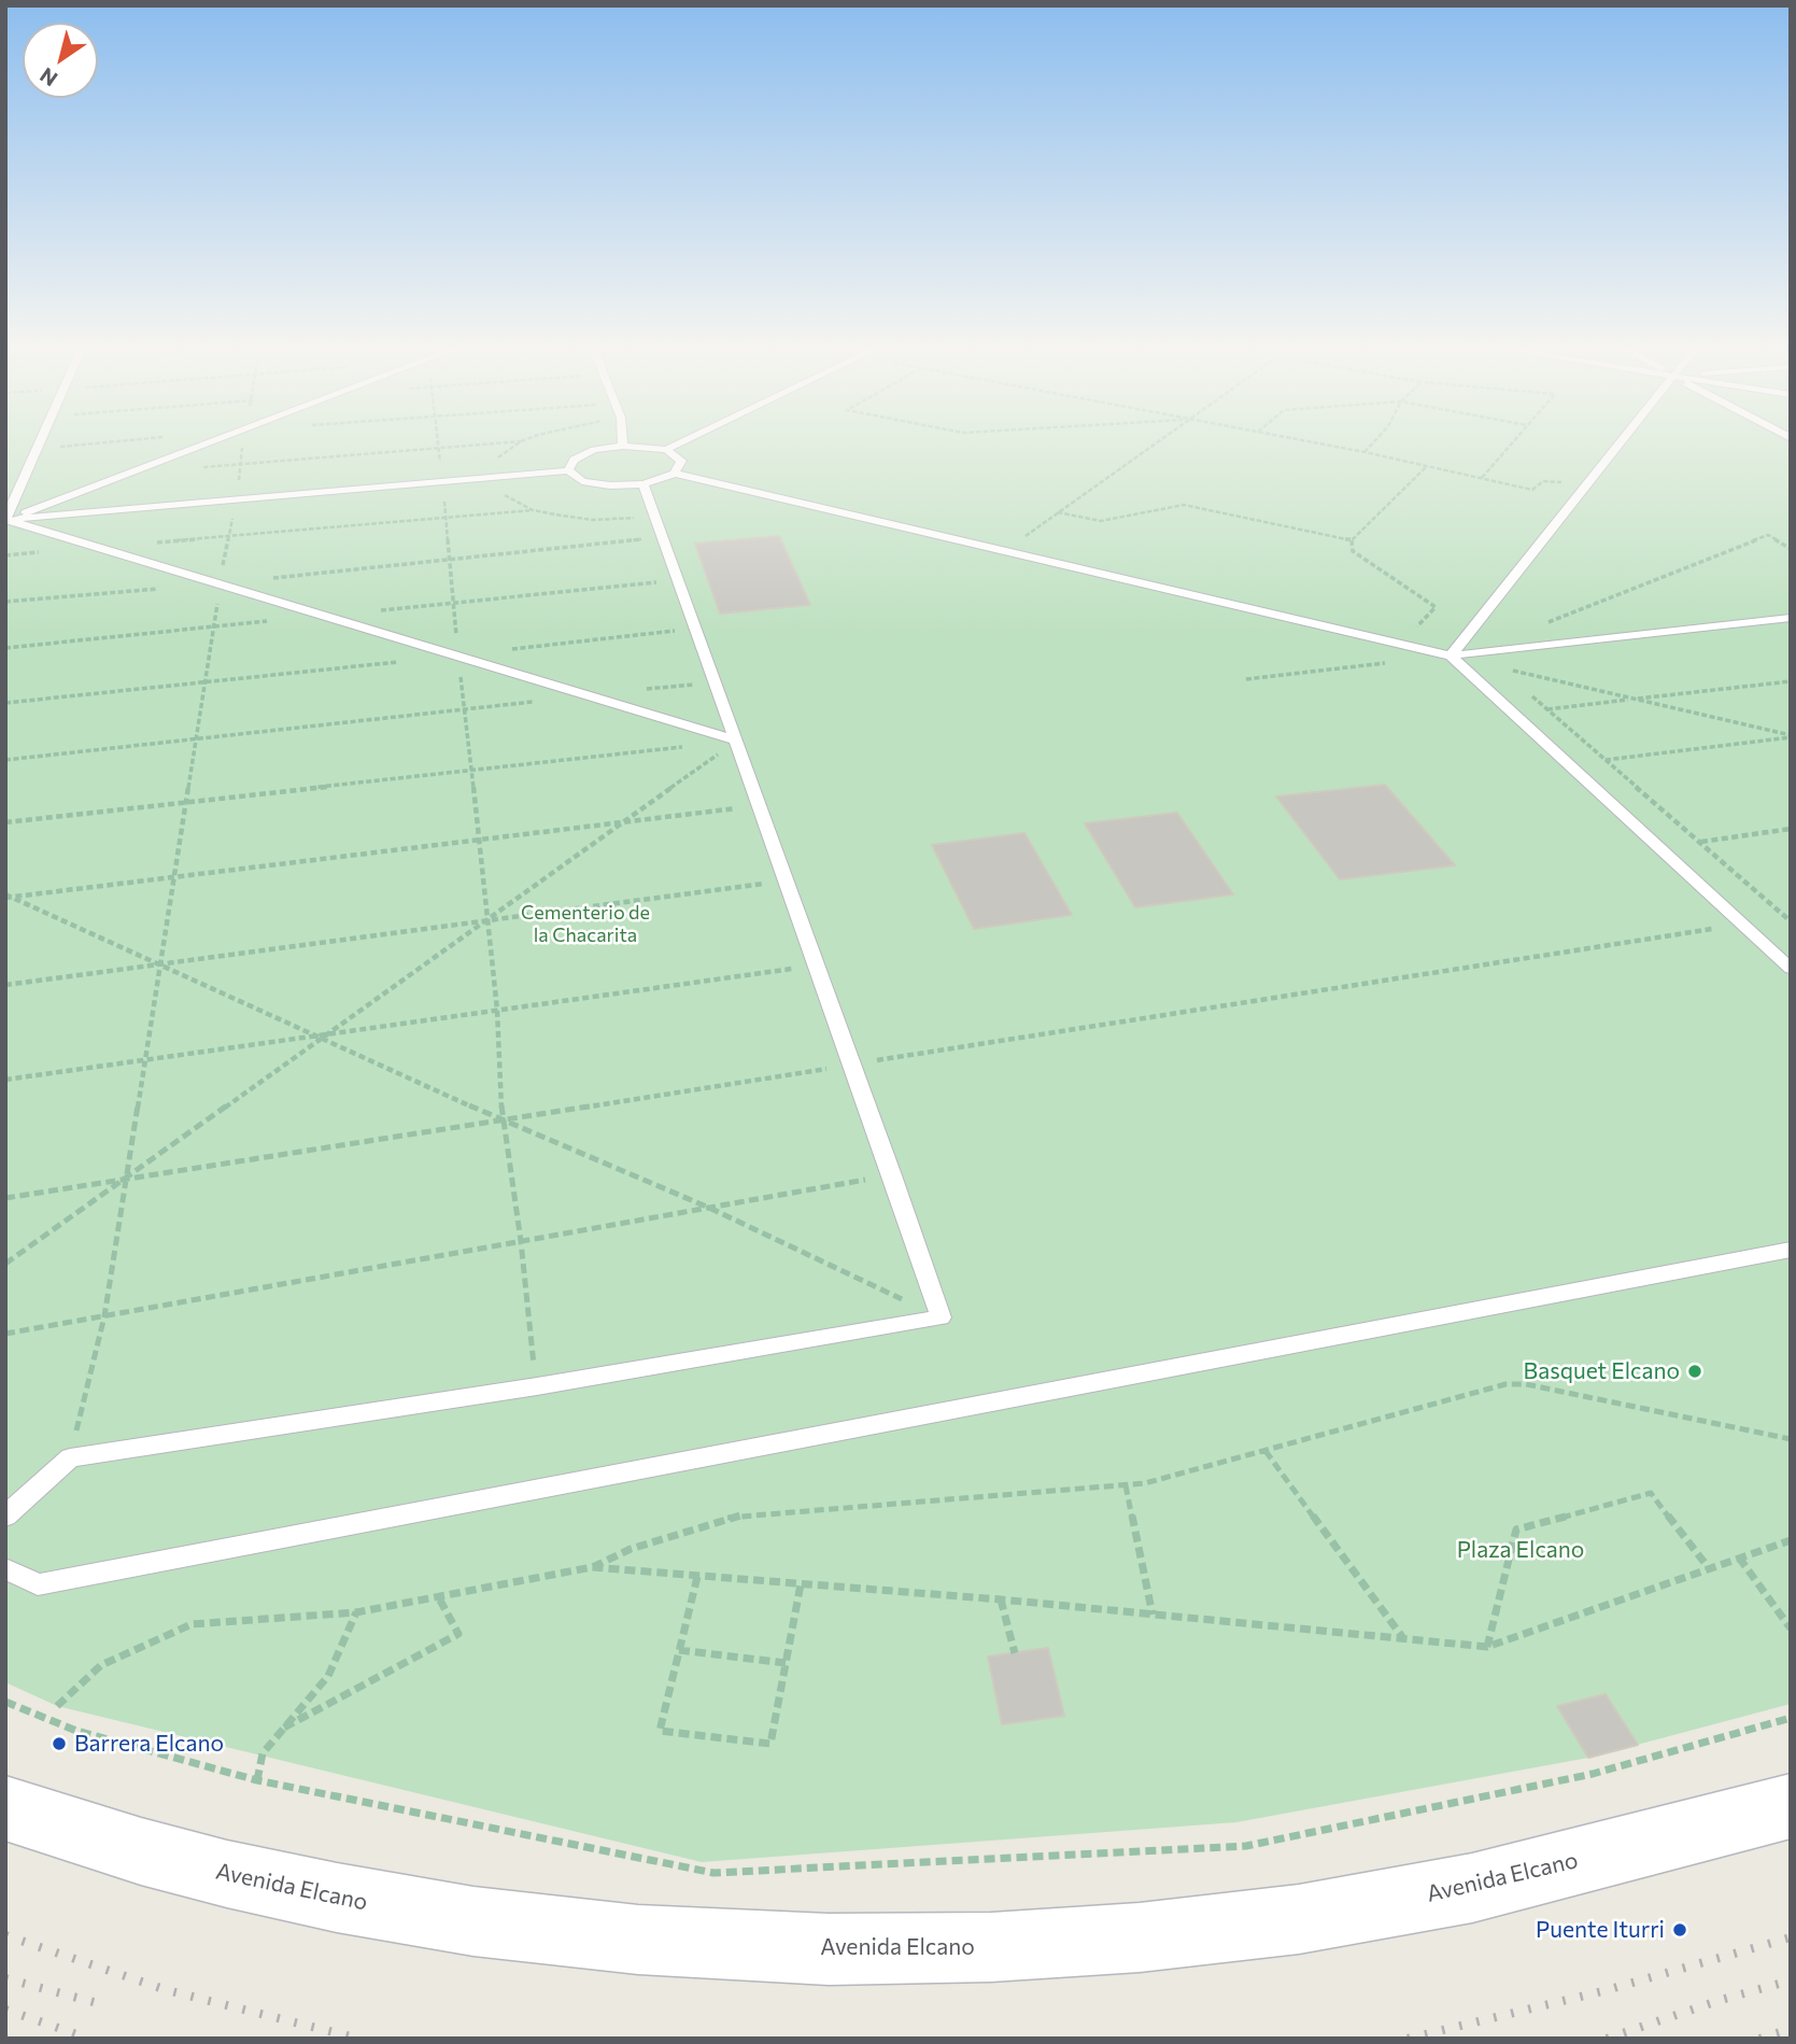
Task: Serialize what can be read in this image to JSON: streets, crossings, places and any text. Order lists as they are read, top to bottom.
{
  "streets": {
    "main road": ["Avenida Elcano"]
  },
  "parks": ["Cementerio de la Chacarita", "Plaza Elcano"],
  "places": ["Basquet Elcano", "Barrera Elcano", "Puente Iturri"],
  "north": "bottom left"
}
